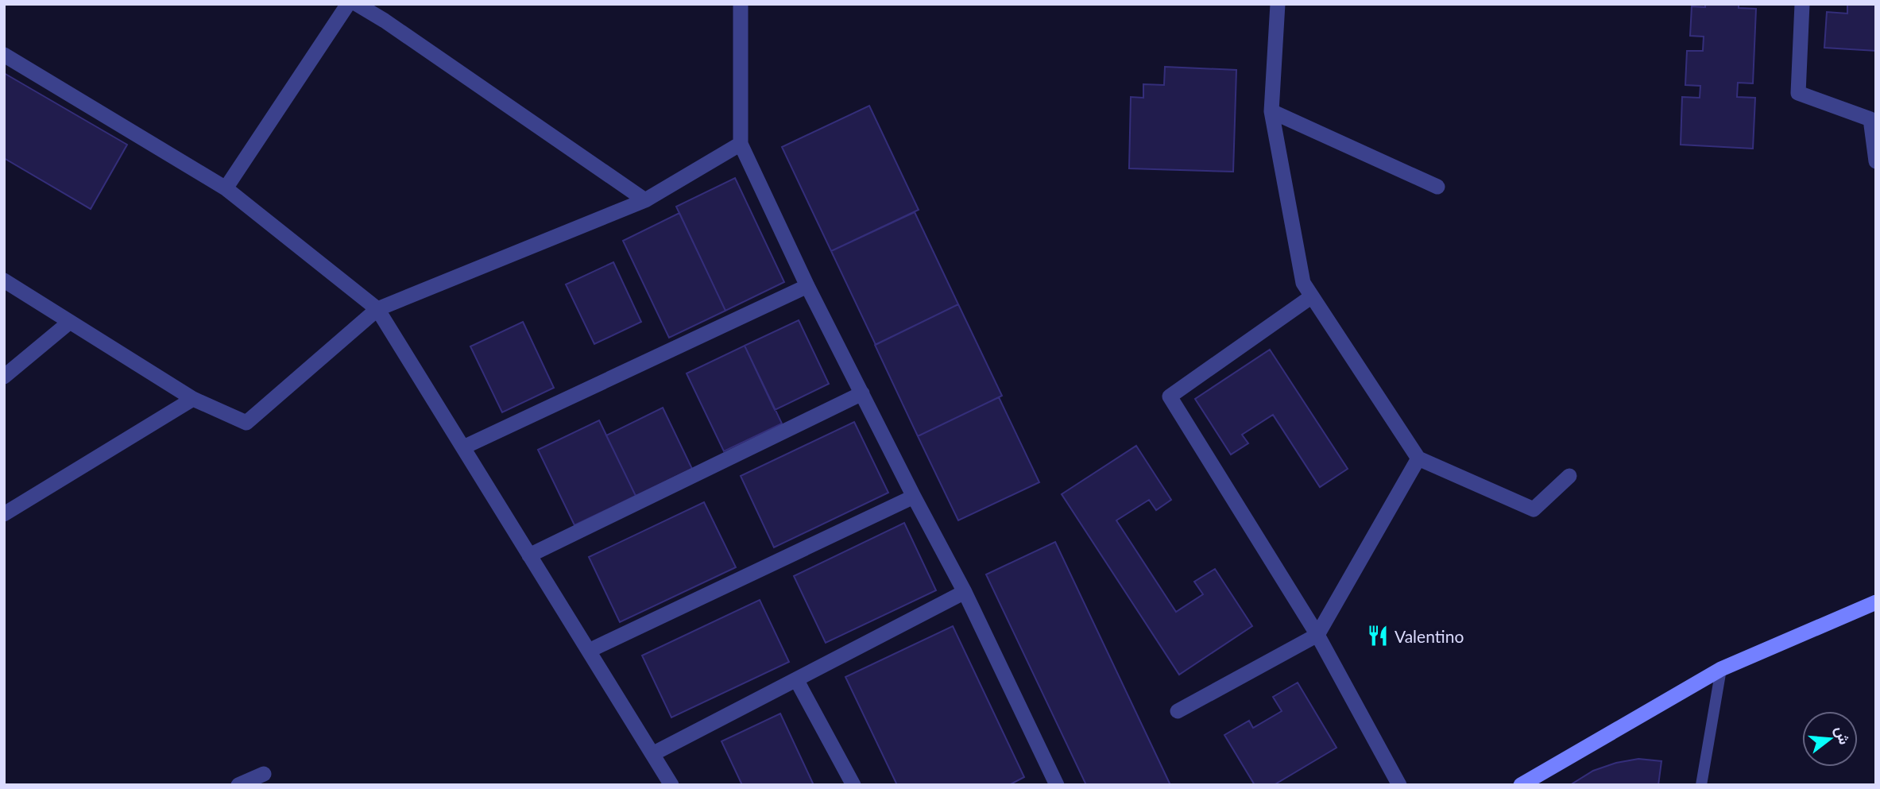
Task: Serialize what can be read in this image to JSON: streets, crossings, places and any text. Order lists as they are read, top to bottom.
{
  "places": {
    "restaurant": ["Valentino"]
  },
  "north": "right"
}
